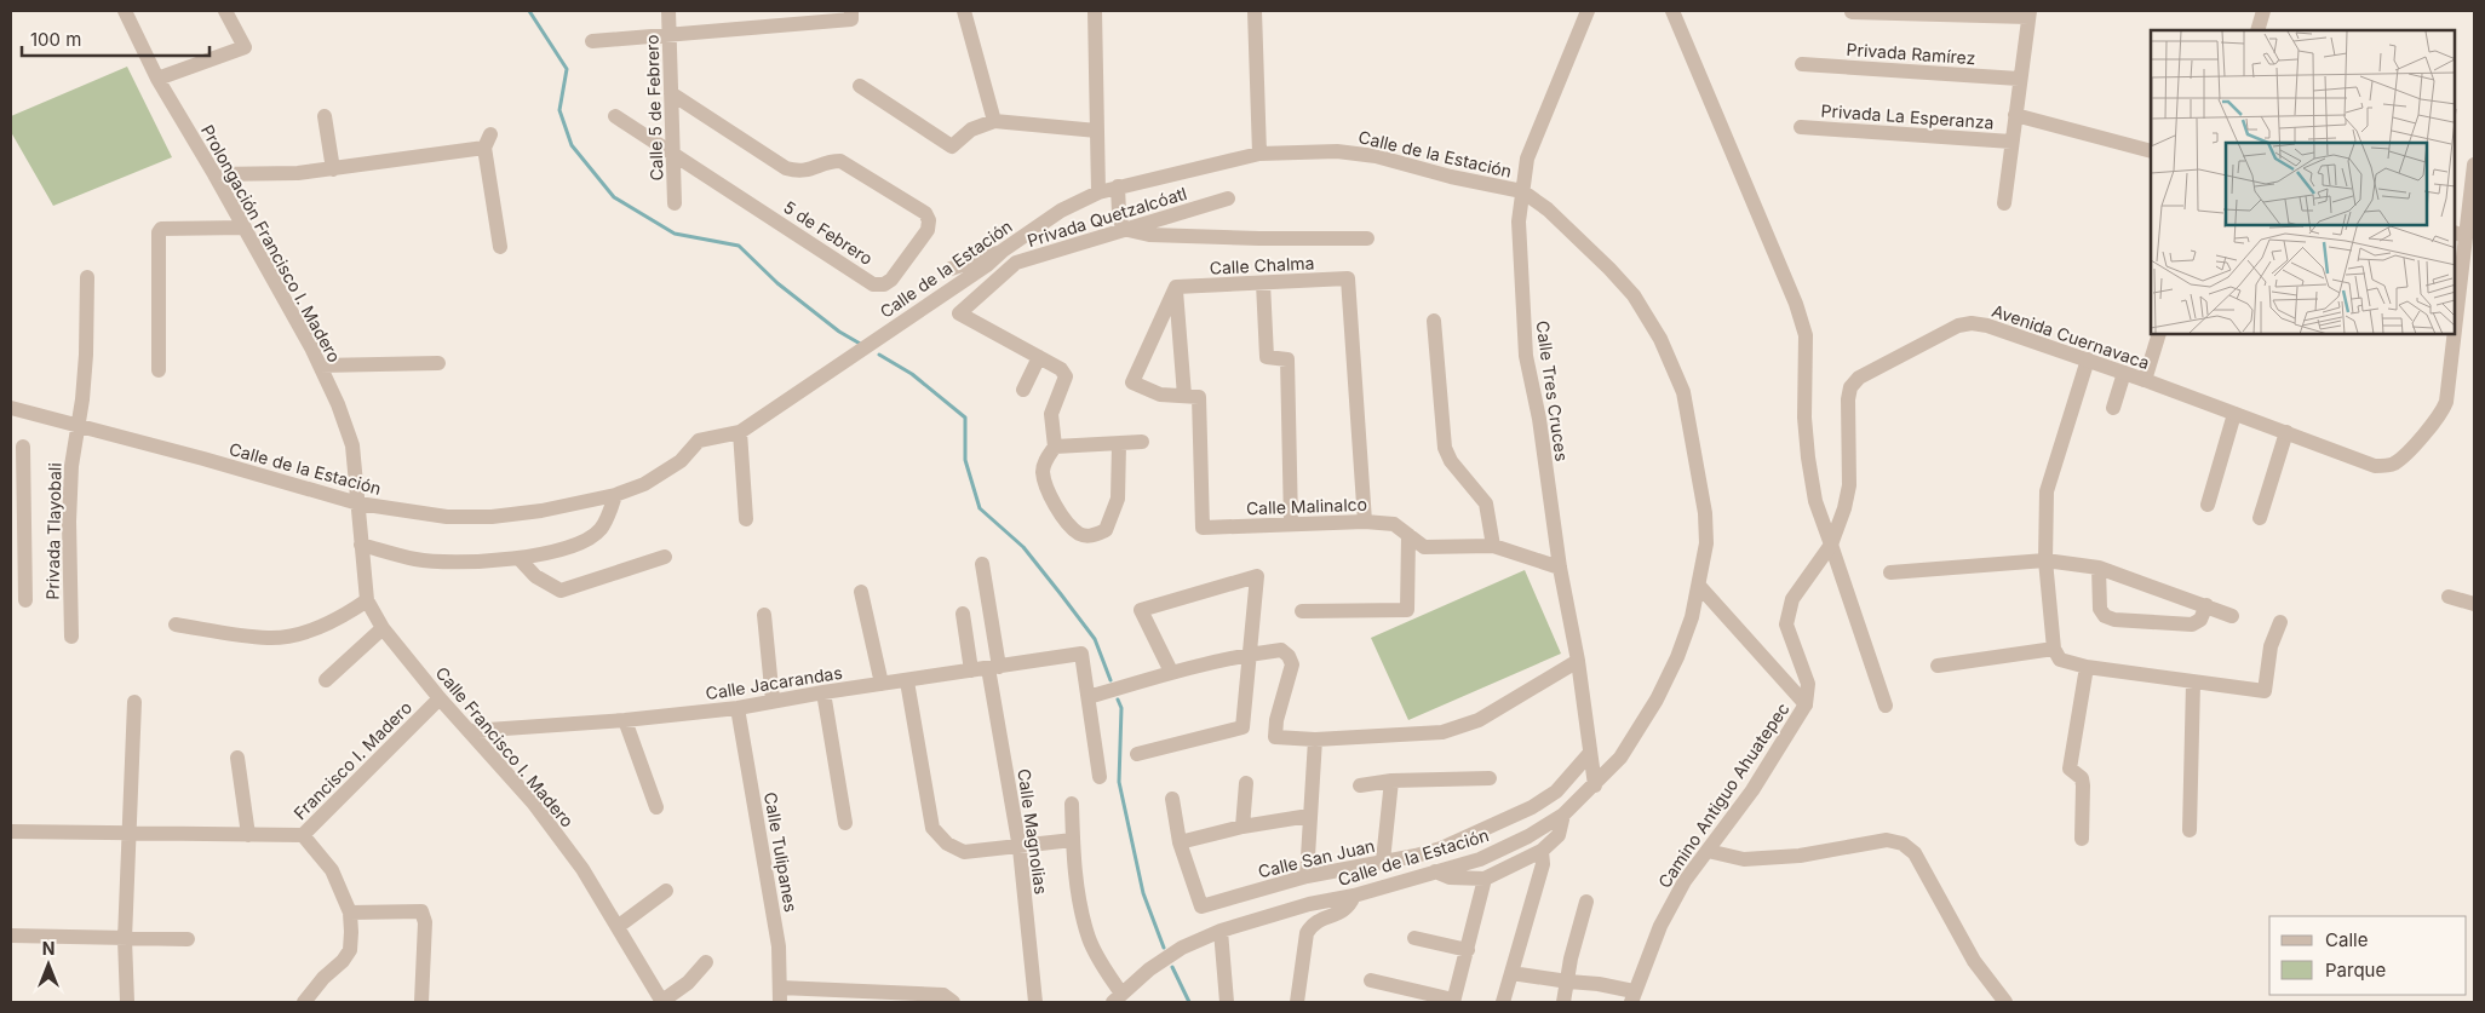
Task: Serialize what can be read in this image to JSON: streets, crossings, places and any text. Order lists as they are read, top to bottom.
{
  "streets": {
    "street": [
      "Privada Ramírez",
      "Calle 5 de Febrero",
      "Privada La Esperanza",
      "Calle de la Estación",
      "Privada Quetzalcóatl",
      "5 de Febrero",
      "Prolongación Francisco I. Madero",
      "Calle Chalma",
      "Avenida Cuernavaca",
      "Calle Tres Cruces",
      "Calle Malinalco",
      "Privada Tlayobali",
      "Calle Jacarandas",
      "Calle Francisco I. Madero",
      "Francisco I. Madero",
      "Camino Antiguo Ahuatepec",
      "Calle Magnolias",
      "Calle Tulipanes",
      "Calle San Juan"
    ]
  },
  "crossings": [
    ["Calle 5 de Febrero", "5 de Febrero"],
    ["Calle de la Estación", "Prolongación Francisco I. Madero"],
    ["Calle de la Estación", "Calle Tres Cruces"],
    ["Calle de la Estación", "Privada Tlayobali"],
    ["Calle de la Estación", "Calle Francisco I. Madero"],
    ["Prolongación Francisco I. Madero", "Calle Francisco I. Madero"],
    ["Calle Chalma", "Calle Malinalco"],
    ["Avenida Cuernavaca", "Camino Antiguo Ahuatepec"],
    ["Calle Tres Cruces", "Calle Malinalco"],
    ["Calle Tres Cruces", "Calle San Juan"],
    ["Calle Jacarandas", "Calle Francisco I. Madero"],
    ["Calle Jacarandas", "Calle Magnolias"],
    ["Calle Jacarandas", "Calle Tulipanes"],
    ["Calle Francisco I. Madero", "Francisco I. Madero"]
  ],
  "legend": ["Calle", "Parque"],
  "scale_bar": "100 m",
  "north": "top"
}
